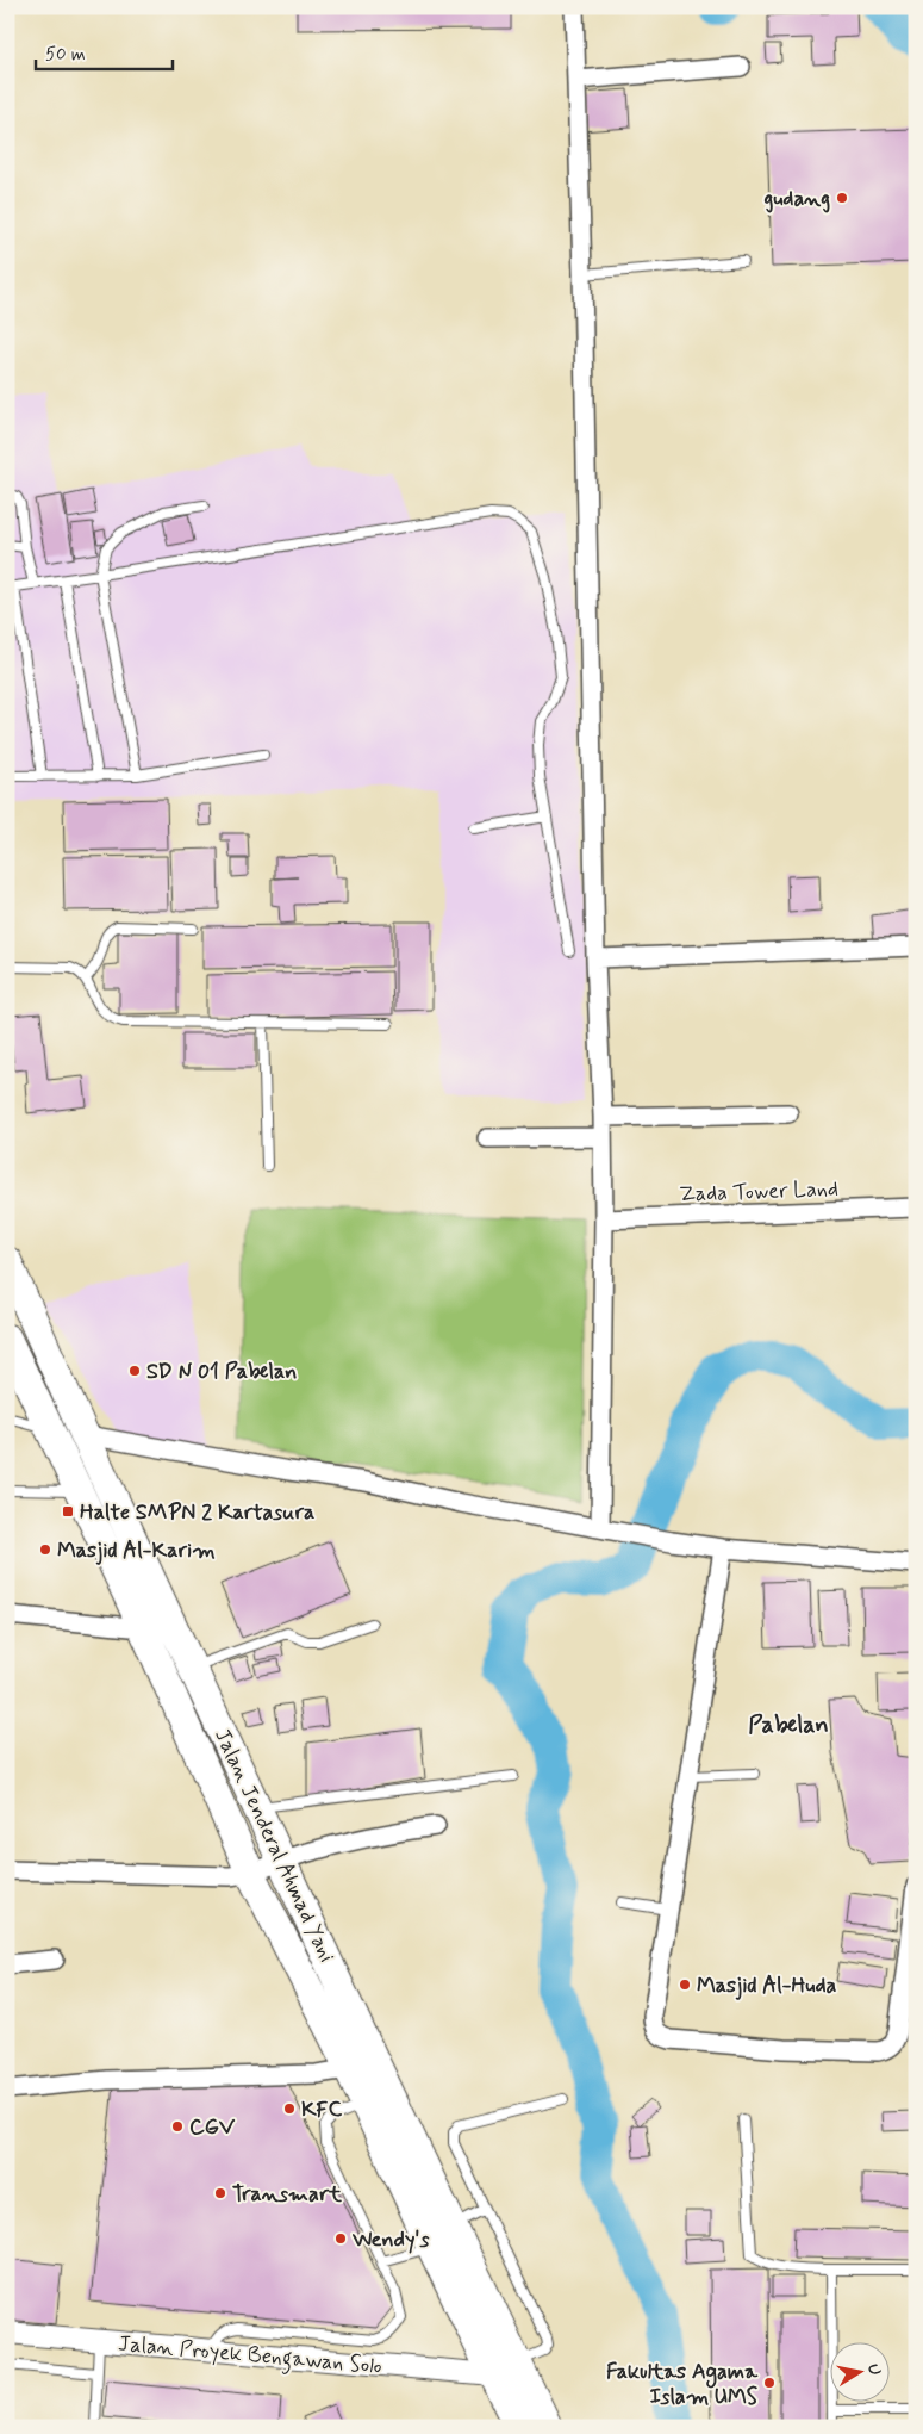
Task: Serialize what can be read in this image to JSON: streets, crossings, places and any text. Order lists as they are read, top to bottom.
{
  "streets": {
    "highway": ["Jalan Jenderal Ahmad Yani"],
    "street": ["Zada Tower Land", "Jalan Proyek Bengawan Solo"]
  },
  "crossings": [
    ["Jalan Jenderal Ahmad Yani", "Jalan Proyek Bengawan Solo"]
  ],
  "districts": ["Pabelan"],
  "places": {
    "other": [
      "gudang",
      "SD N 01 Pabelan",
      "Masjid Al-Karim",
      "Masjid Al-Huda",
      "KFC",
      "CGV",
      "Transmart",
      "Wendy's",
      "Fakultas Agama Islam UMS"
    ],
    "transit": ["Halte SMPN 2 Kartasura"]
  },
  "scale_bar": "50 m",
  "north": "right"
}
